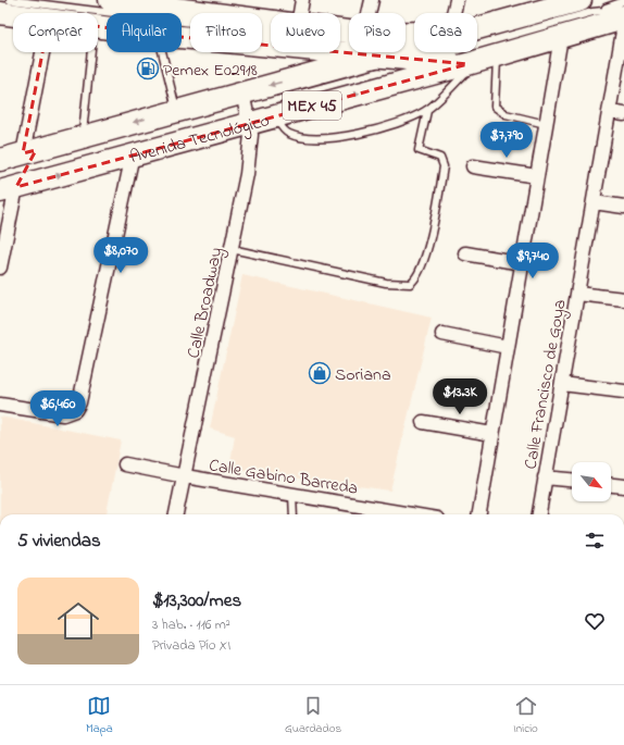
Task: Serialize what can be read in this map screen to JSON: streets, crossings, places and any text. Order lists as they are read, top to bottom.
{
  "streets": {
    "main road": ["MEX 45", "Avenida Tecnológico"],
    "street": ["Calle Broadway", "Calle Francisco de Goya", "Calle Gabino Barreda"]
  },
  "crossings": [
    ["Avenida Tecnológico", "Calle Broadway"],
    ["Calle Broadway", "Calle Gabino Barreda"]
  ],
  "places": {
    "fuel station": ["Pemex E02918"],
    "shop": ["Soriana"]
  },
  "north": "bottom right",
  "page": {
    "chip": [
      "Comprar",
      "Alquilar",
      "Filtros",
      "Nuevo",
      "Piso",
      "Casa"
    ],
    "price": [
      "$7,790",
      "$8,070",
      "$9,740",
      "$13.3K",
      "$6,460"
    ],
    "heading": "5 viviendas",
    "list": [
      {
        "name": "$13,300/mes",
        "note": "3 hab. · 116 m² · Privada Pío XI"
      }
    ],
    "tabs": ["Mapa", "Guardados", "Inicio"]
  }
}
